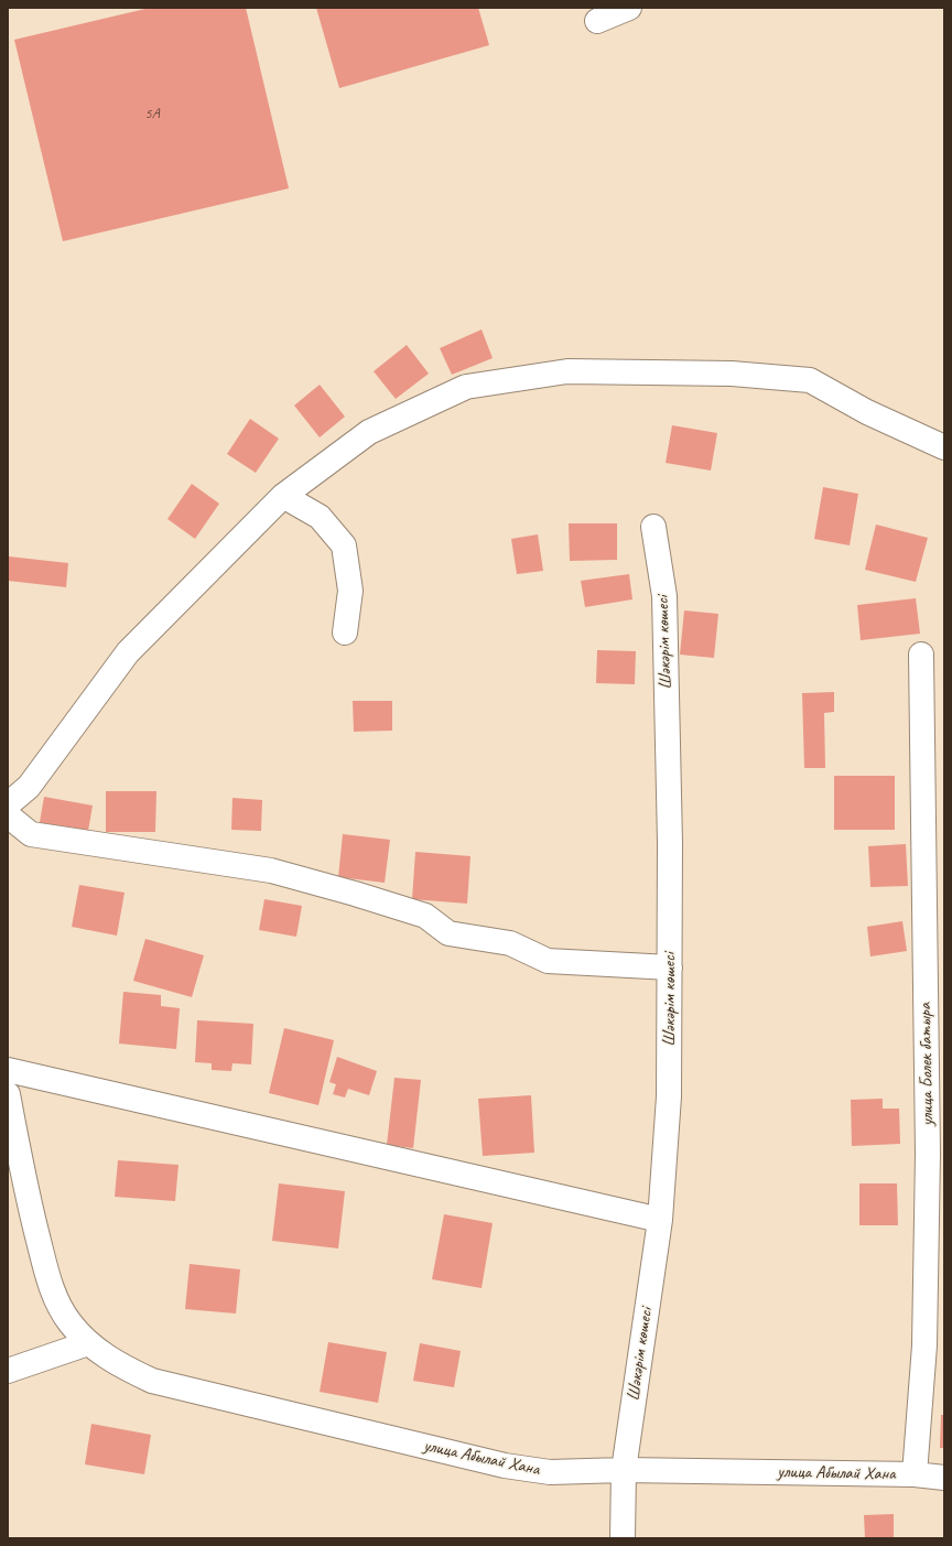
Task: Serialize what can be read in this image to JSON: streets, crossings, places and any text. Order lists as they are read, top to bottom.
{
  "streets": {
    "street": ["Шәкәрім көшесі", "улица Болек батыра", "улица Абылай Хана"]
  },
  "crossings": [
    ["Шәкәрім көшесі", "улица Абылай Хана"],
    ["улица Болек батыра", "улица Абылай Хана"]
  ],
  "house_numbers": ["5А"]
}
